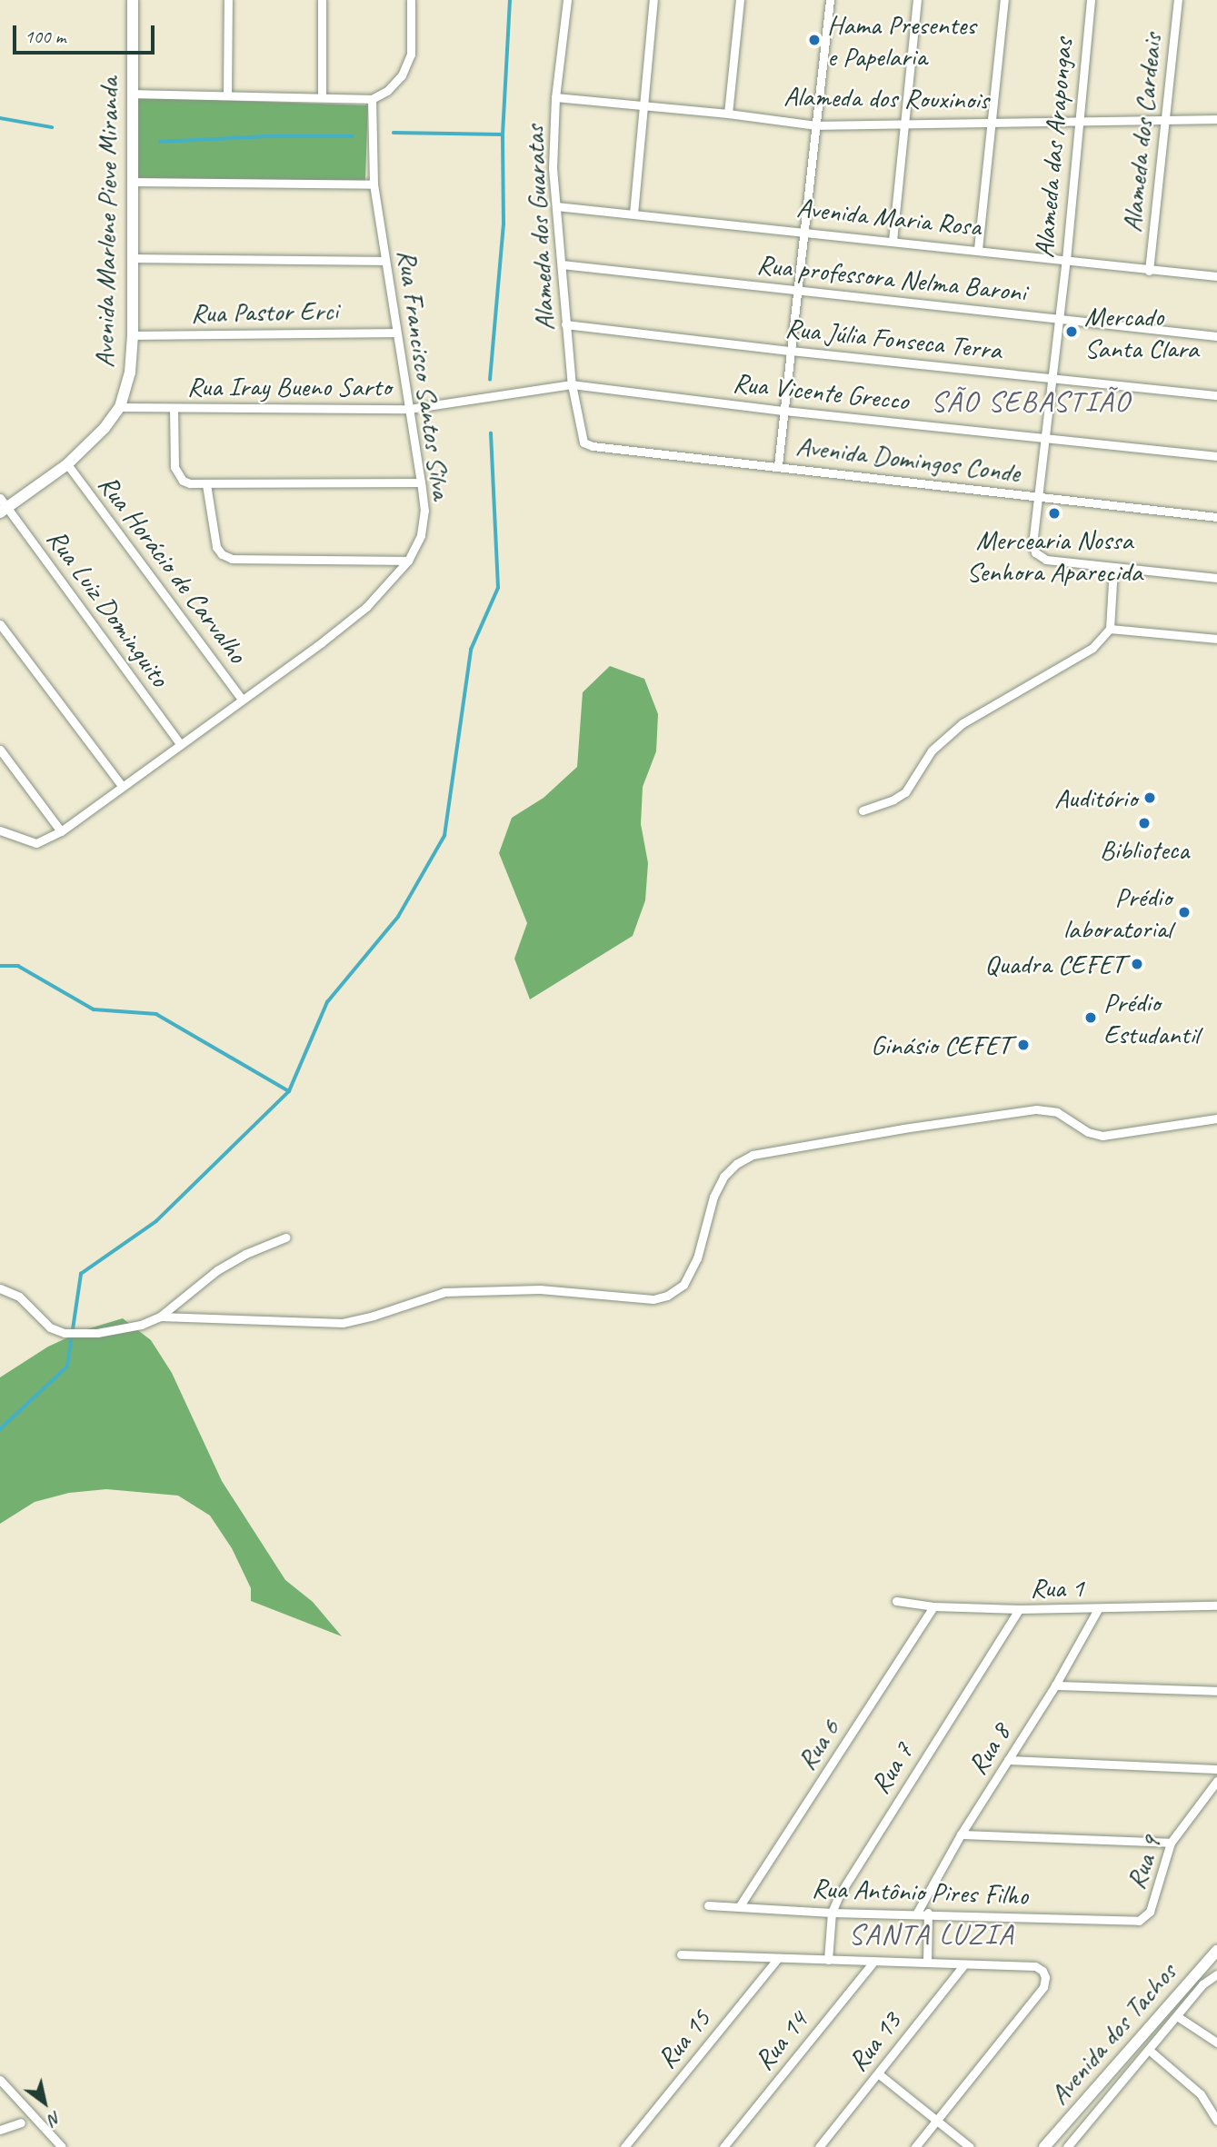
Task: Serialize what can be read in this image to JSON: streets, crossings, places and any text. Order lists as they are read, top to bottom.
{
  "streets": {
    "street": [
      "Alameda dos Rouxinois",
      "Alameda dos Cardeais",
      "Alameda das Arapongas",
      "Avenida Maria Rosa",
      "Avenida Marlene Pieve Miranda",
      "Alameda dos Guaratas",
      "Rua professora Nelma Baroni",
      "Rua Pastor Erci",
      "Rua Júlia Fonseca Terra",
      "Rua Francisco Santos Silva",
      "Rua Iray Bueno Sarto",
      "Rua Vicente Grecco",
      "Avenida Domingos Conde",
      "Rua Horácio de Carvalho",
      "Rua Luiz Dominguito",
      "Rua 1",
      "Rua 6",
      "Rua 8",
      "Rua 7",
      "Rua 9",
      "Rua Antônio Pires Filho",
      "Avenida dos Tachos",
      "Rua 15",
      "Rua 14",
      "Rua 13"
    ]
  },
  "crossings": [
    ["Alameda dos Rouxinois", "Alameda dos Cardeais"],
    ["Alameda dos Rouxinois", "Alameda das Arapongas"],
    ["Alameda dos Rouxinois", "Alameda dos Guaratas"],
    ["Alameda dos Cardeais", "Avenida Maria Rosa"],
    ["Alameda das Arapongas", "Avenida Maria Rosa"],
    ["Alameda das Arapongas", "Rua professora Nelma Baroni"],
    ["Alameda das Arapongas", "Rua Júlia Fonseca Terra"],
    ["Alameda das Arapongas", "Rua Vicente Grecco"],
    ["Alameda das Arapongas", "Avenida Domingos Conde"],
    ["Avenida Maria Rosa", "Alameda dos Guaratas"],
    ["Avenida Marlene Pieve Miranda", "Rua Pastor Erci"],
    ["Avenida Marlene Pieve Miranda", "Rua Iray Bueno Sarto"],
    ["Alameda dos Guaratas", "Rua professora Nelma Baroni"],
    ["Alameda dos Guaratas", "Rua Júlia Fonseca Terra"],
    ["Alameda dos Guaratas", "Rua Iray Bueno Sarto"],
    ["Alameda dos Guaratas", "Rua Vicente Grecco"],
    ["Alameda dos Guaratas", "Avenida Domingos Conde"],
    ["Rua Pastor Erci", "Rua Francisco Santos Silva"],
    ["Rua Francisco Santos Silva", "Rua Iray Bueno Sarto"],
    ["Rua Francisco Santos Silva", "Rua Horácio de Carvalho"],
    ["Rua Francisco Santos Silva", "Rua Luiz Dominguito"],
    ["Rua Iray Bueno Sarto", "Rua Vicente Grecco"],
    ["Rua 1", "Rua 6"],
    ["Rua 1", "Rua 8"],
    ["Rua 1", "Rua 7"],
    ["Rua 6", "Rua Antônio Pires Filho"],
    ["Rua 8", "Rua Antônio Pires Filho"],
    ["Rua 7", "Rua Antônio Pires Filho"],
    ["Rua 9", "Rua Antônio Pires Filho"]
  ],
  "districts": ["SÃO SEBASTIÃO", "SANTA LUZIA"],
  "places": [
    "Hama Presentes e Papelaria",
    "Mercado Santa Clara",
    "Mercearia Nossa Senhora Aparecida",
    "Auditório",
    "Biblioteca",
    "Prédio laboratorial",
    "Quadra CEFET",
    "Prédio Estudantil",
    "Ginásio CEFET"
  ],
  "scale_bar": "100 m",
  "north": "bottom right"
}
